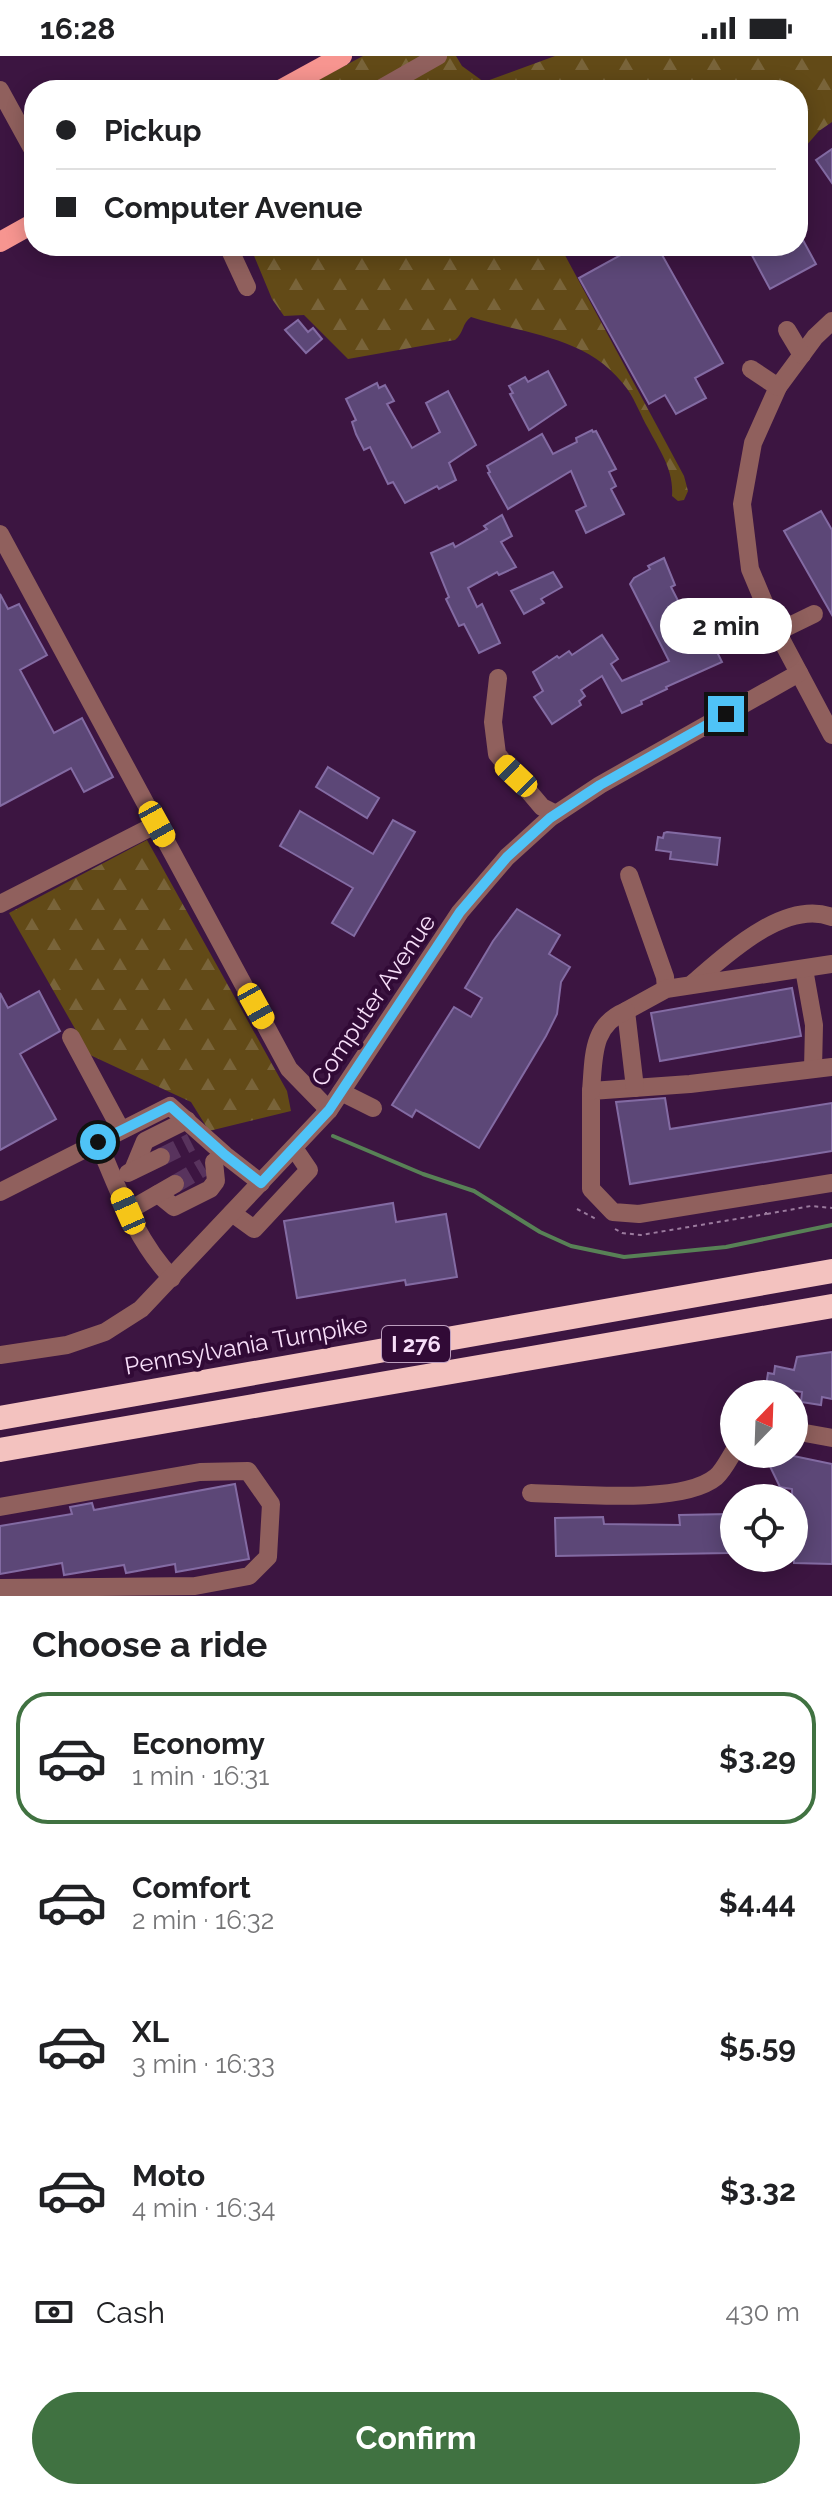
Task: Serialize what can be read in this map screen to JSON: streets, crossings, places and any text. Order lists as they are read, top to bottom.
{
  "streets": {
    "highway": ["I 276", "Pennsylvania Turnpike"],
    "street": ["Computer Avenue"]
  },
  "north": "top right",
  "page": {
    "status": "16:28",
    "banner": ["Pickup", "Computer Avenue"],
    "bubble": "2 min",
    "heading": "Choose a ride",
    "list": [
      {
        "name": "Economy",
        "note": "1 min · 16:31",
        "value": "$3.29"
      },
      {
        "name": "Comfort",
        "note": "2 min · 16:32",
        "value": "$4.44"
      },
      {
        "name": "XL",
        "note": "3 min · 16:33",
        "value": "$5.59"
      },
      {
        "name": "Moto",
        "note": "4 min · 16:34",
        "value": "$3.32"
      }
    ],
    "pay": ["Cash", "430 m"],
    "buttons": "Confirm"
  }
}
